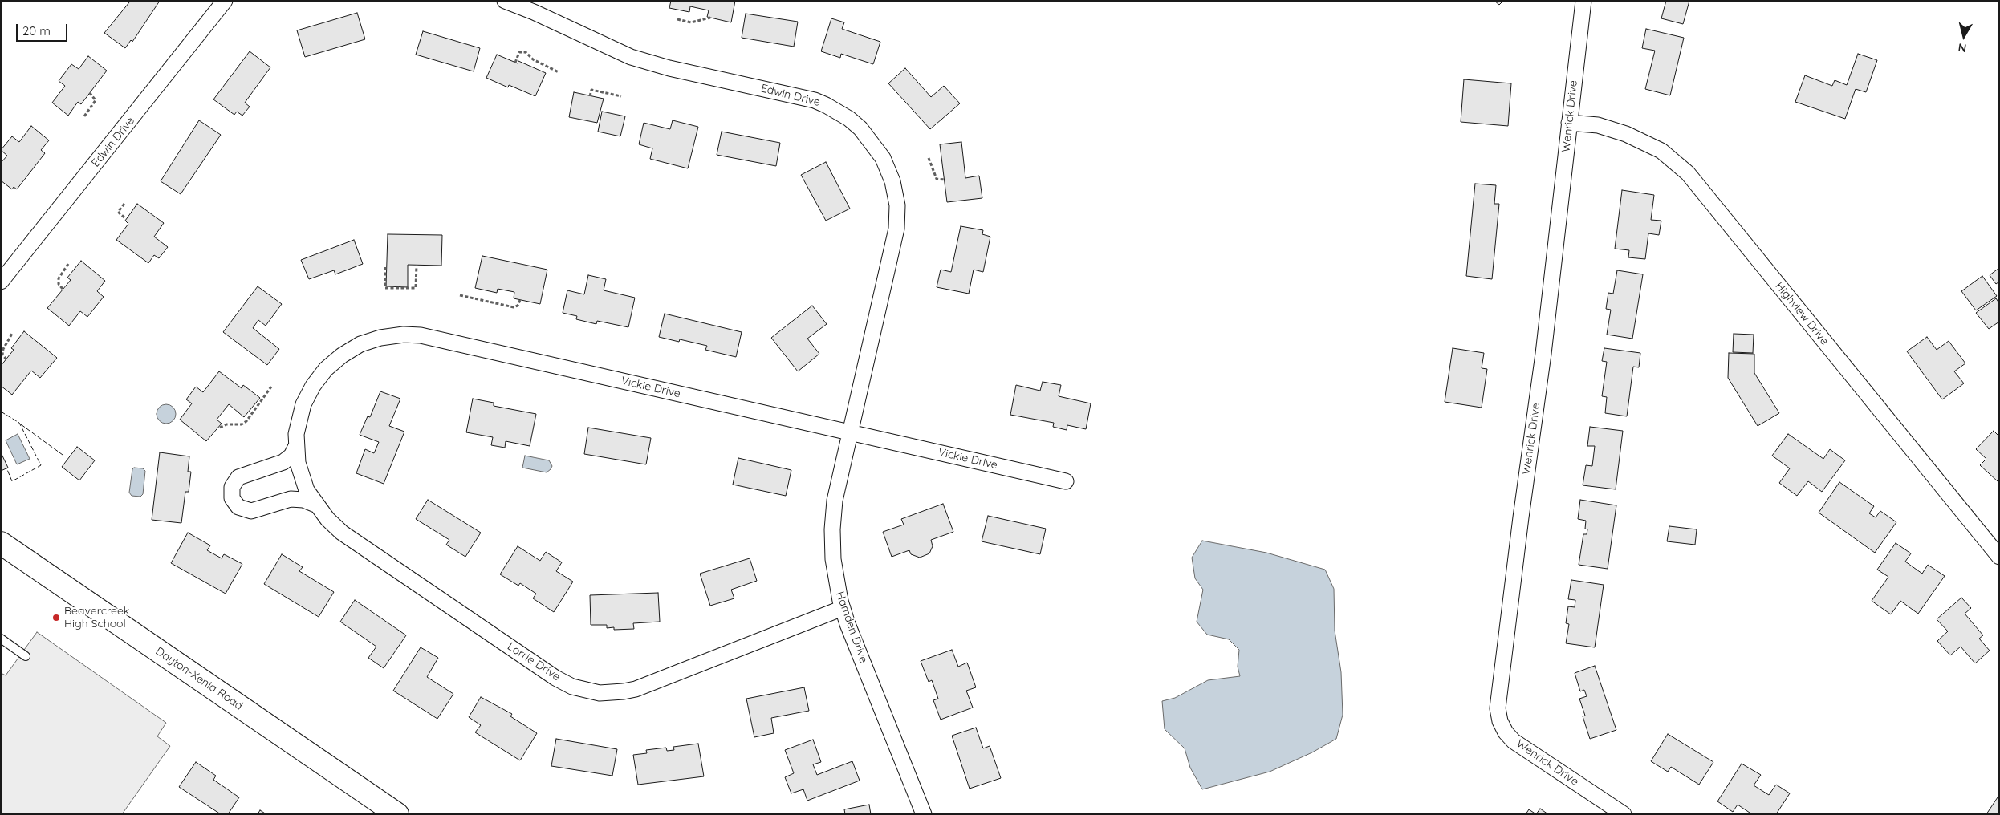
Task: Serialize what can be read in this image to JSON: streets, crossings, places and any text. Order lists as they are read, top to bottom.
{
  "streets": {
    "main road": ["Dayton-Xenia Road"],
    "street": [
      "Edwin Drive",
      "Wenrick Drive",
      "Highview Drive",
      "Vickie Drive",
      "Hamden Drive",
      "Lorrie Drive"
    ]
  },
  "crossings": [
    ["Edwin Drive", "Vickie Drive"],
    ["Edwin Drive", "Hamden Drive"],
    ["Wenrick Drive", "Highview Drive"],
    ["Vickie Drive", "Hamden Drive"],
    ["Vickie Drive", "Lorrie Drive"],
    ["Hamden Drive", "Lorrie Drive"]
  ],
  "places": ["Beavercreek High School"],
  "scale_bar": "20 m",
  "north": "bottom"
}
